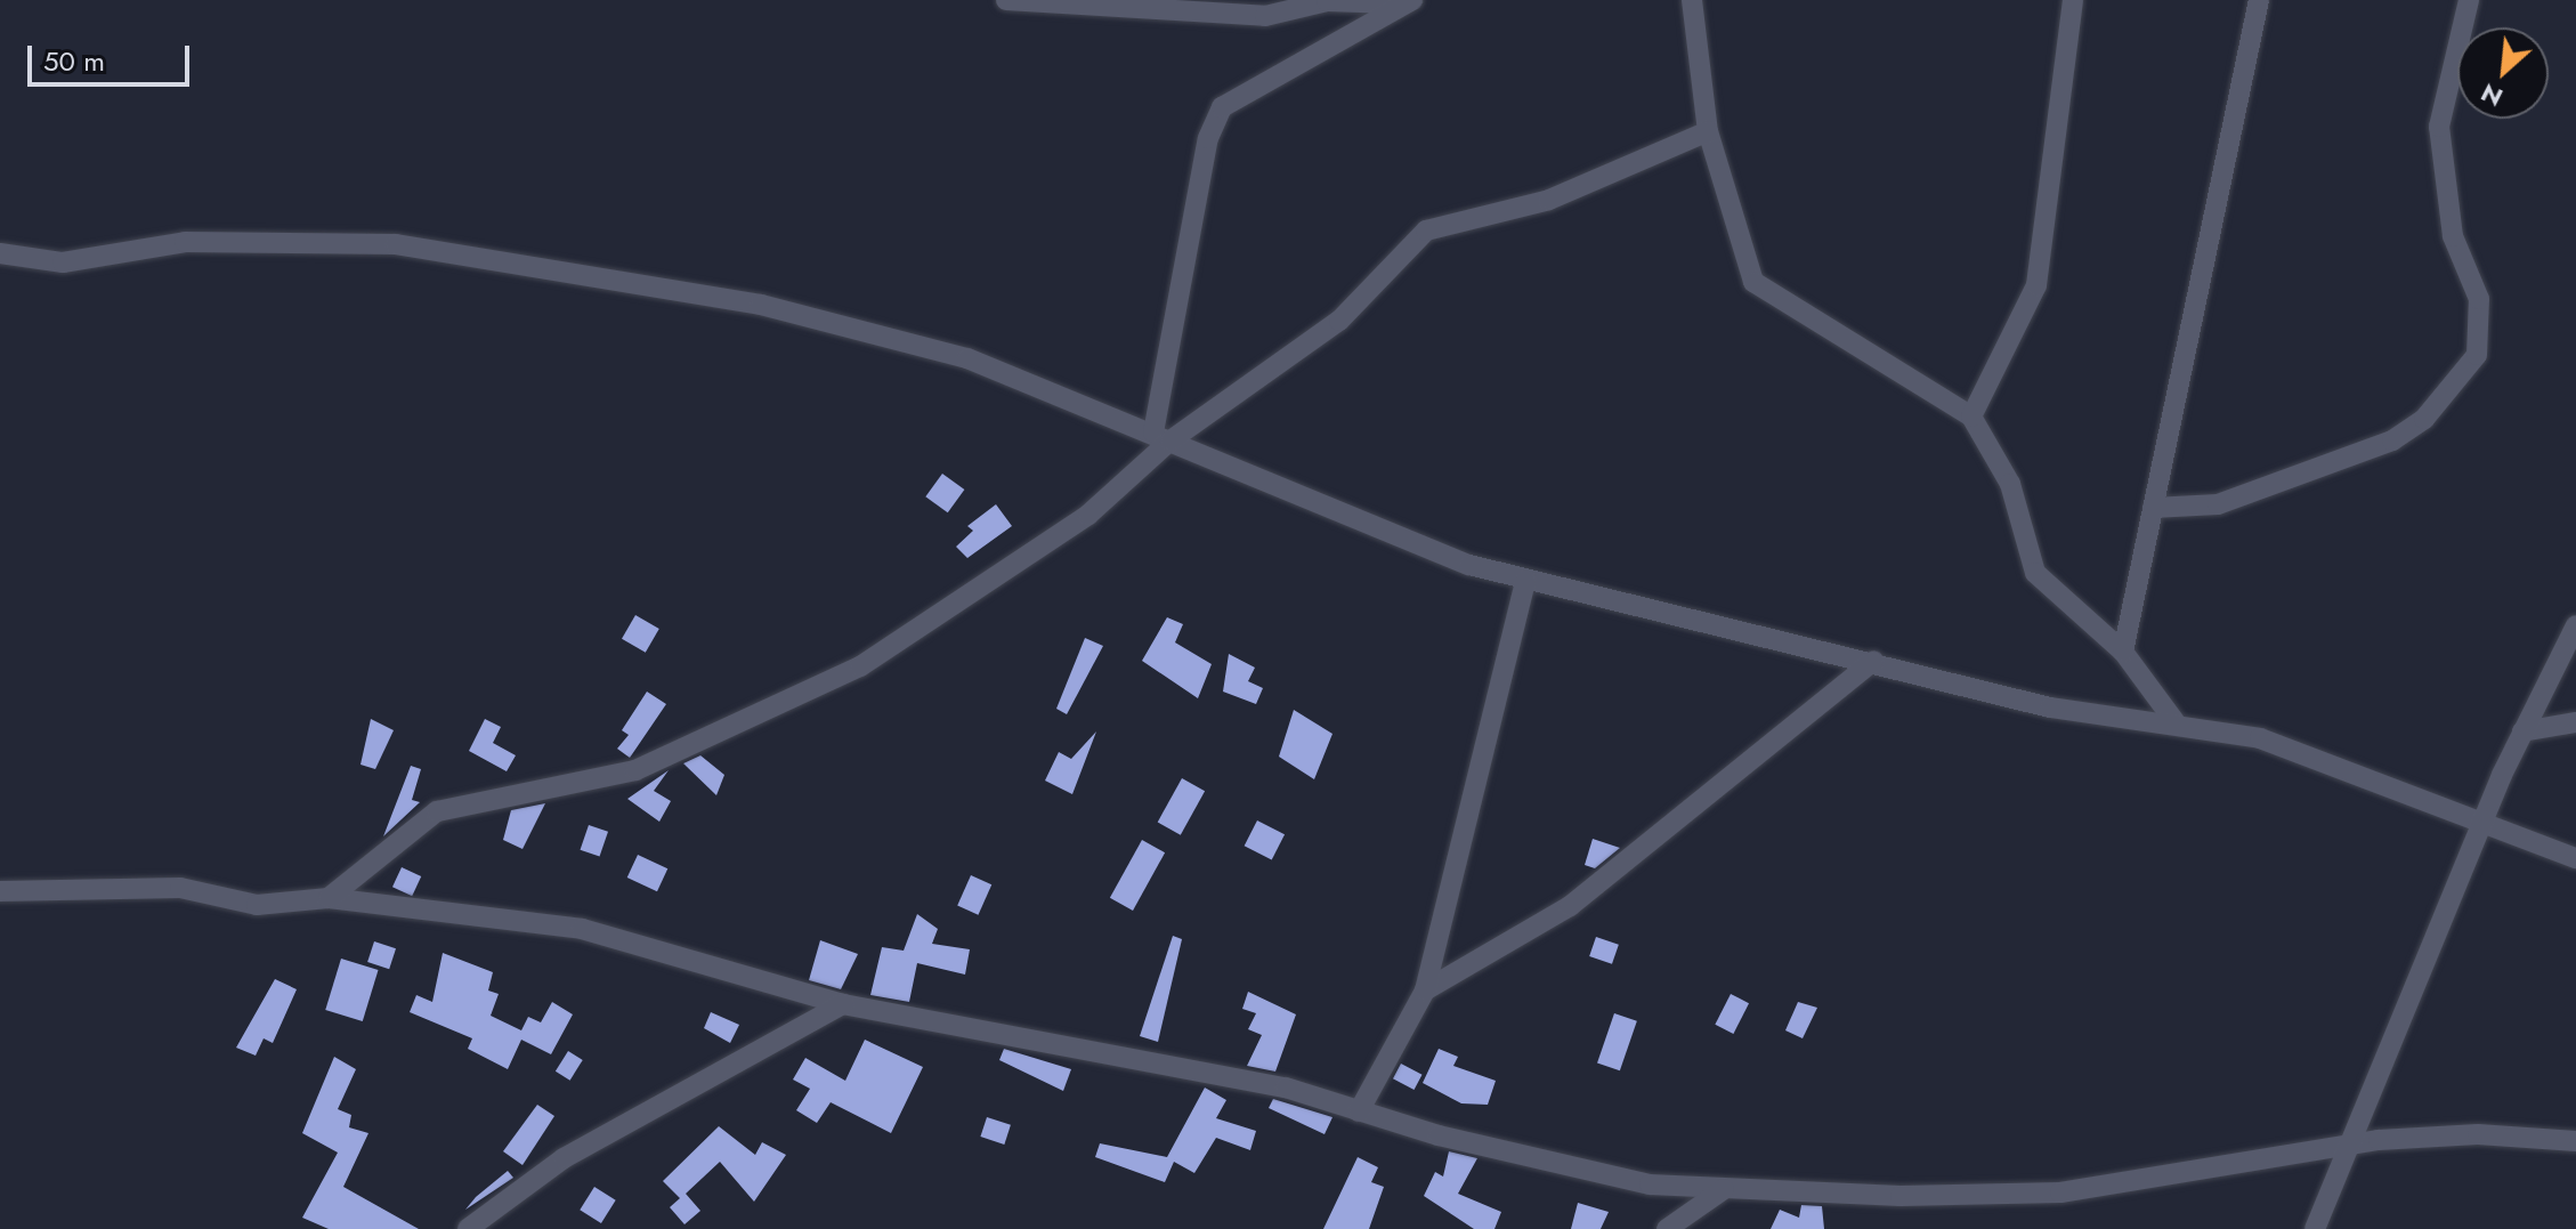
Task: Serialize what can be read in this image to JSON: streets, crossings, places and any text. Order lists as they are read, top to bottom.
{
  "scale_bar": "50 m",
  "north": "bottom left"
}
